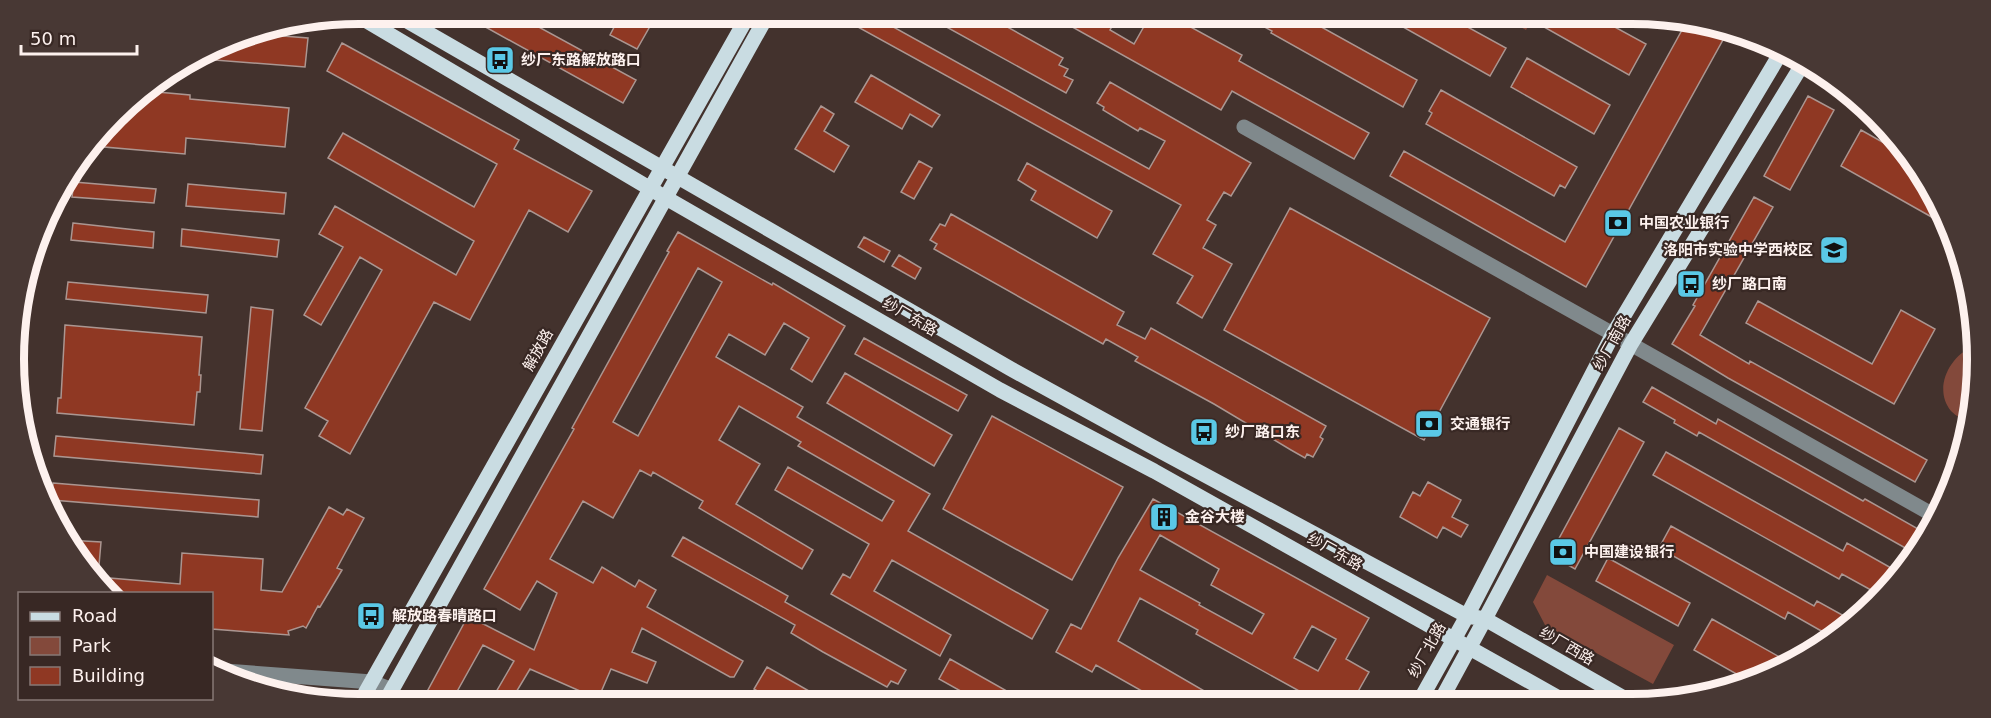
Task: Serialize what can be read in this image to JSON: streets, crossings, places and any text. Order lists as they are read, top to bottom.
{
  "streets": {
    "main road": [
      "纱厂东路",
      "纱厂南路",
      "解放路",
      "纱厂西路",
      "纱厂北路"
    ]
  },
  "crossings": [
    ["纱厂东路", "纱厂南路"],
    ["纱厂东路", "解放路"],
    ["纱厂东路", "纱厂西路"],
    ["纱厂东路", "纱厂北路"],
    ["纱厂南路", "纱厂西路"],
    ["纱厂南路", "纱厂北路"]
  ],
  "places": {
    "bus stop": [
      "纱厂东路解放路口",
      "纱厂路口南",
      "纱厂路口东",
      "解放路春晴路口"
    ],
    "bank": ["中国农业银行", "交通银行", "中国建设银行"],
    "school or university": ["洛阳市实验中学西校区"],
    "building": ["金谷大楼"]
  },
  "legend": ["Road", "Park", "Building"],
  "scale_bar": "50 m"
}
